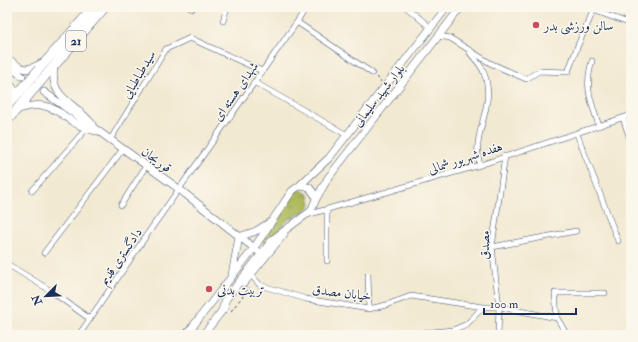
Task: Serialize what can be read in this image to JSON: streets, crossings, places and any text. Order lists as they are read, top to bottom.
{
  "streets": {
    "highway": ["21"],
    "main road": ["بلوار شهید سلیمانی", "قوریجان"],
    "street": [
      "سیدطباطبایی",
      "شهدای هسته ای",
      "هفده شهریور شمالی",
      "مصدق",
      "دادگستری قدیم",
      "خیابان مصدق"
    ]
  },
  "crossings": [
    ["سیدطباطبایی", "شهدای هسته ای"],
    ["سیدطباطبایی", "قوریجان"],
    ["شهدای هسته ای", "قوریجان"],
    ["شهدای هسته ای", "دادگستری قدیم"],
    ["بلوار شهید سلیمانی", "هفده شهریور شمالی"],
    ["بلوار شهید سلیمانی", "قوریجان"],
    ["هفده شهریور شمالی", "مصدق"],
    ["قوریجان", "دادگستری قدیم"],
    ["مصدق", "خیابان مصدق"]
  ],
  "places": ["سالن ورزشی بدر", "تربیت بدنی"],
  "scale_bar": "100 m",
  "north": "bottom left"
}
